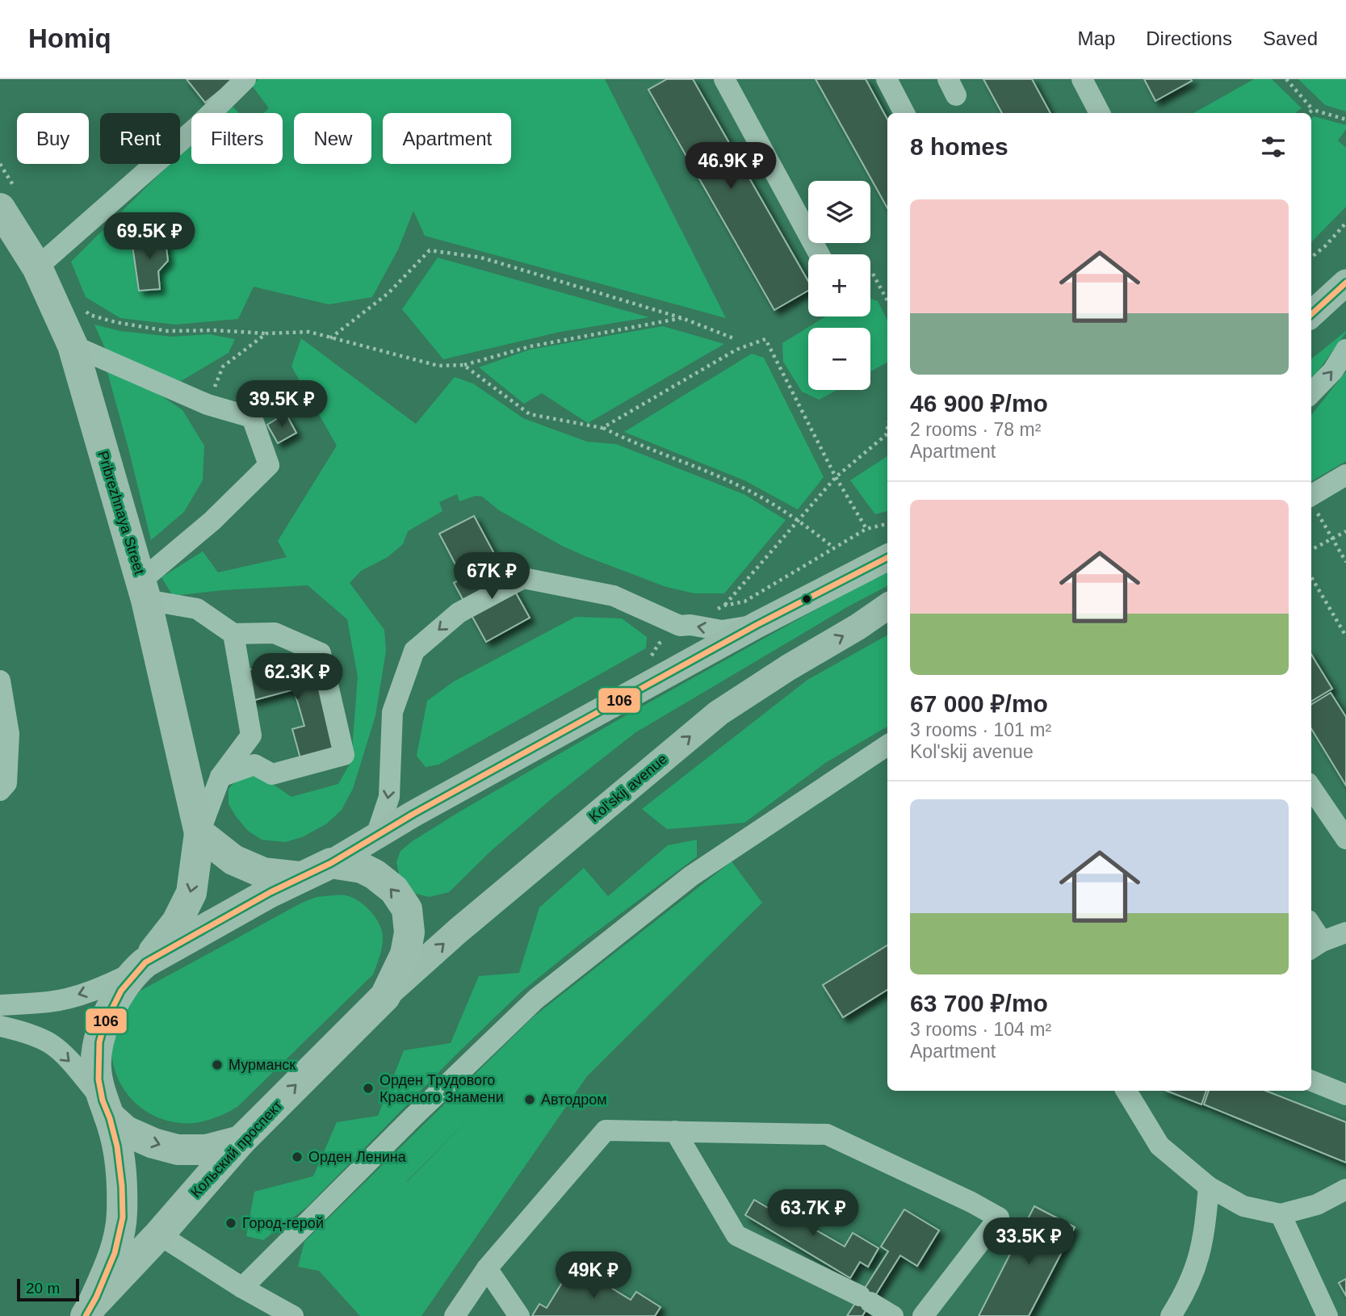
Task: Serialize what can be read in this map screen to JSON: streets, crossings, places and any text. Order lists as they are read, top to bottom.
{
  "streets": {
    "highway": ["Pribrezhnaya Street", "Кольский проспект"],
    "main road": ["Kol'skij avenue"]
  },
  "crossings": [
    ["Kol'skij avenue", "Кольский проспект"]
  ],
  "places": [
    "Мурманск",
    "Орден Трудового Красного Знамени",
    "Автодром",
    "Орден Ленина",
    "Город-герой"
  ],
  "lines": ["transit line 106"],
  "scale_bar": "20 m",
  "page": {
    "header": "Homiq",
    "nav": ["Map", "Directions", "Saved"],
    "chip": [
      "Buy",
      "Rent",
      "Filters",
      "New",
      "Apartment"
    ],
    "heading": "8 homes",
    "price": [
      "46.9K ₽",
      "69.5K ₽",
      "39.5K ₽",
      "67K ₽",
      "62.3K ₽",
      "63.7K ₽",
      "33.5K ₽",
      "49K ₽"
    ],
    "map_buttons": ["+", "−"],
    "list": [
      {
        "name": "46 900 ₽/mo",
        "note": "2 rooms · 78 m² · Apartment"
      },
      {
        "name": "67 000 ₽/mo",
        "note": "3 rooms · 101 m² · Kol'skij avenue"
      },
      {
        "name": "63 700 ₽/mo",
        "note": "3 rooms · 104 m² · Apartment"
      }
    ],
    "scale": "20 m"
  }
}
